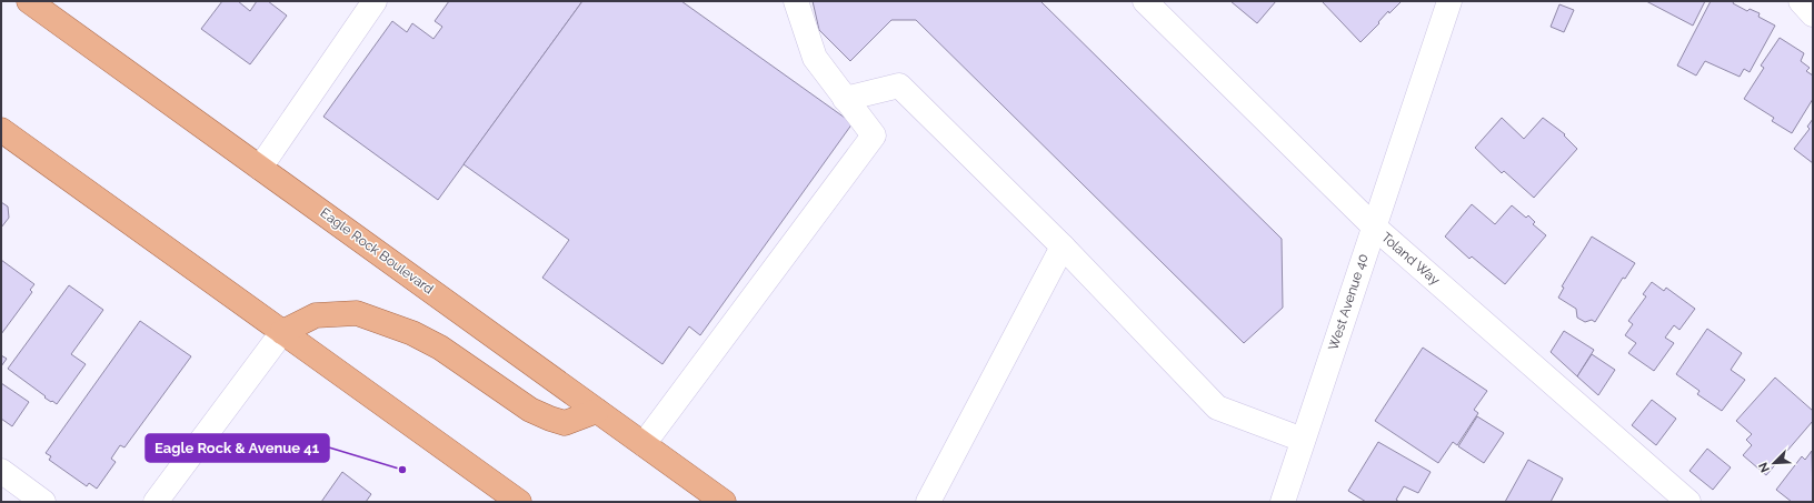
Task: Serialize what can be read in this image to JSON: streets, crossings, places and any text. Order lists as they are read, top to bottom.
{
  "streets": {
    "main road": ["Eagle Rock Boulevard"],
    "street": ["Toland Way", "West Avenue 40"]
  },
  "crossings": [
    ["Toland Way", "West Avenue 40"]
  ],
  "places": ["Eagle Rock & Avenue 41"],
  "north": "bottom left"
}
